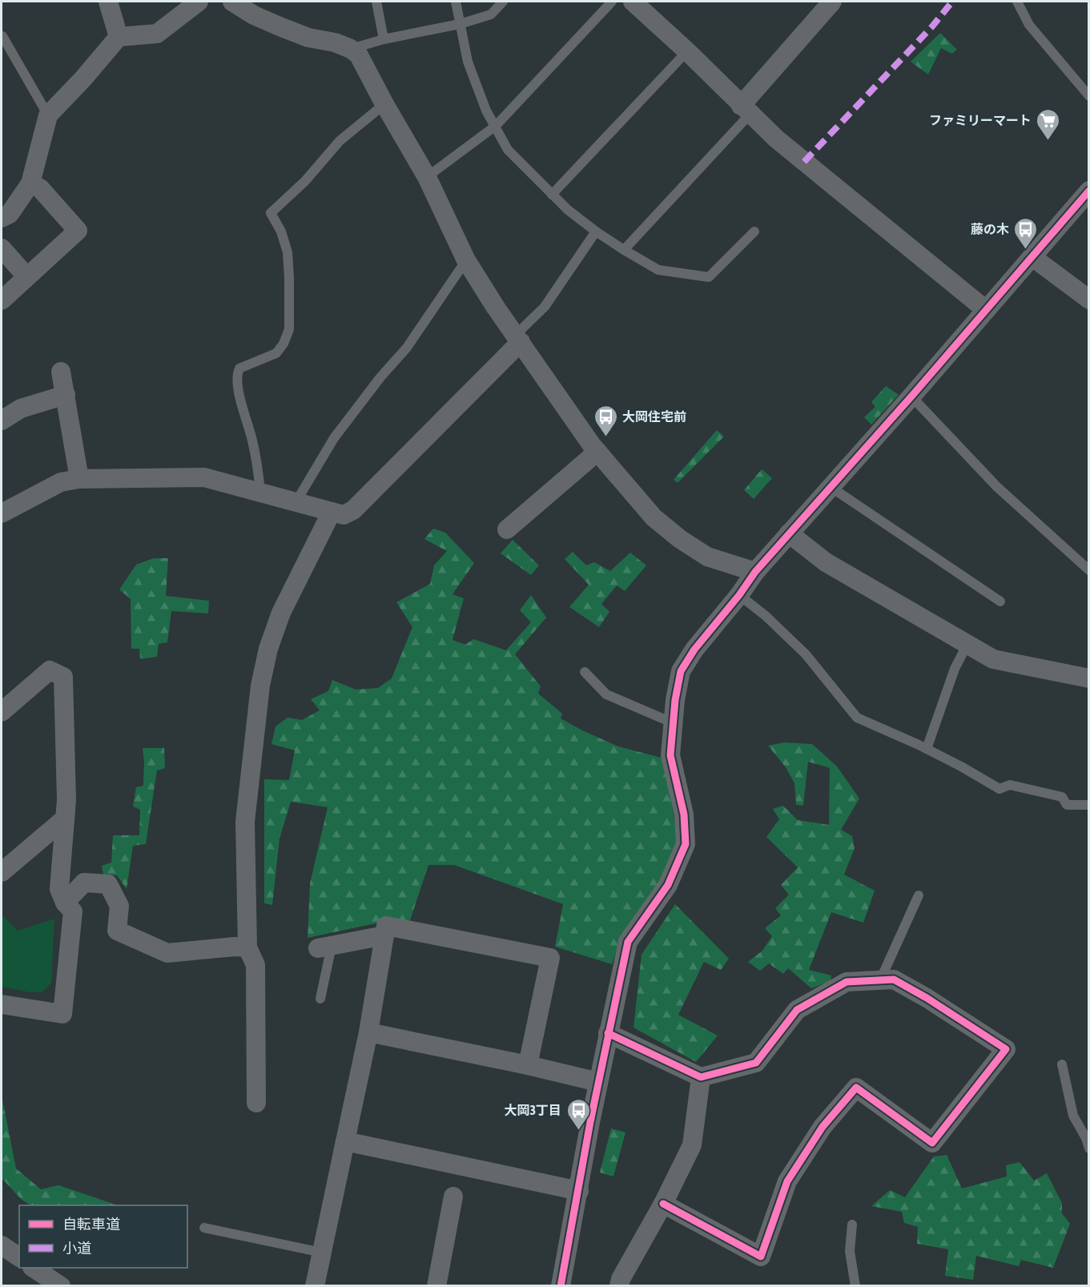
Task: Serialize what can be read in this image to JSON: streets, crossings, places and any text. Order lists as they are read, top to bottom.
{
  "places": {
    "supermarket": ["ファミリーマート"],
    "bus stop": ["藤の木", "大岡住宅前", "大岡3丁目"]
  },
  "legend": ["自転車道", "小道"]
}
